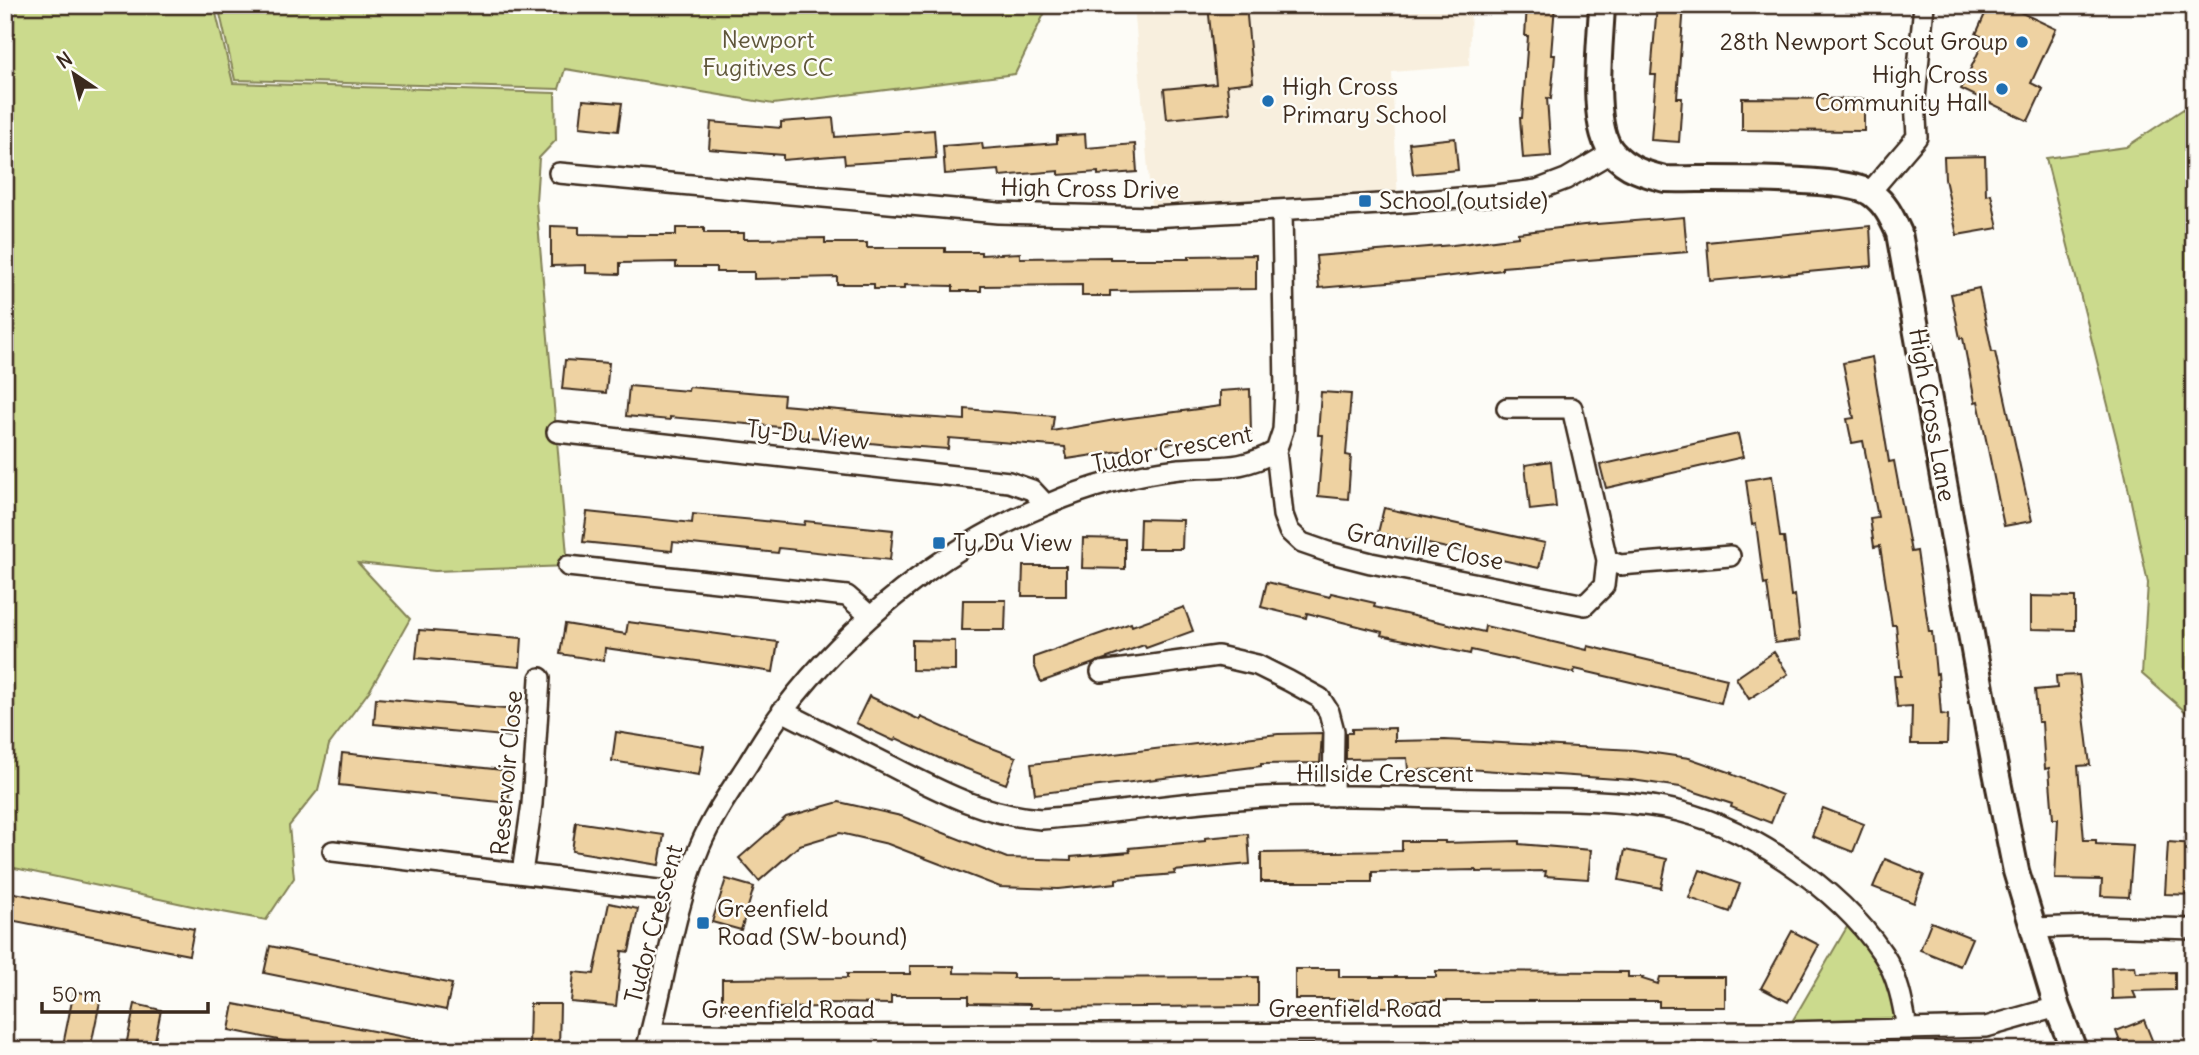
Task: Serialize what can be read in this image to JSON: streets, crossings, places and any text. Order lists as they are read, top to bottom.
{
  "streets": {
    "street": [
      "High Cross Drive",
      "High Cross Lane",
      "Ty-Du View",
      "Tudor Crescent",
      "Granville Close",
      "Reservoir Close",
      "Hillside Crescent",
      "Greenfield Road"
    ]
  },
  "crossings": [
    ["High Cross Drive", "Tudor Crescent"],
    ["High Cross Lane", "Greenfield Road"],
    ["Ty-Du View", "Tudor Crescent"],
    ["Tudor Crescent", "Granville Close"],
    ["Tudor Crescent", "Reservoir Close"],
    ["Tudor Crescent", "Hillside Crescent"],
    ["Tudor Crescent", "Greenfield Road"],
    ["Hillside Crescent", "Greenfield Road"]
  ],
  "parks": ["Newport Fugitives CC"],
  "places": {
    "other": ["28th Newport Scout Group", "High Cross Community Hall", "High Cross Primary School"],
    "transit": ["School (outside)", "Ty Du View", "Greenfield Road (SW-bound)"]
  },
  "scale_bar": "50 m",
  "north": "top left"
}
